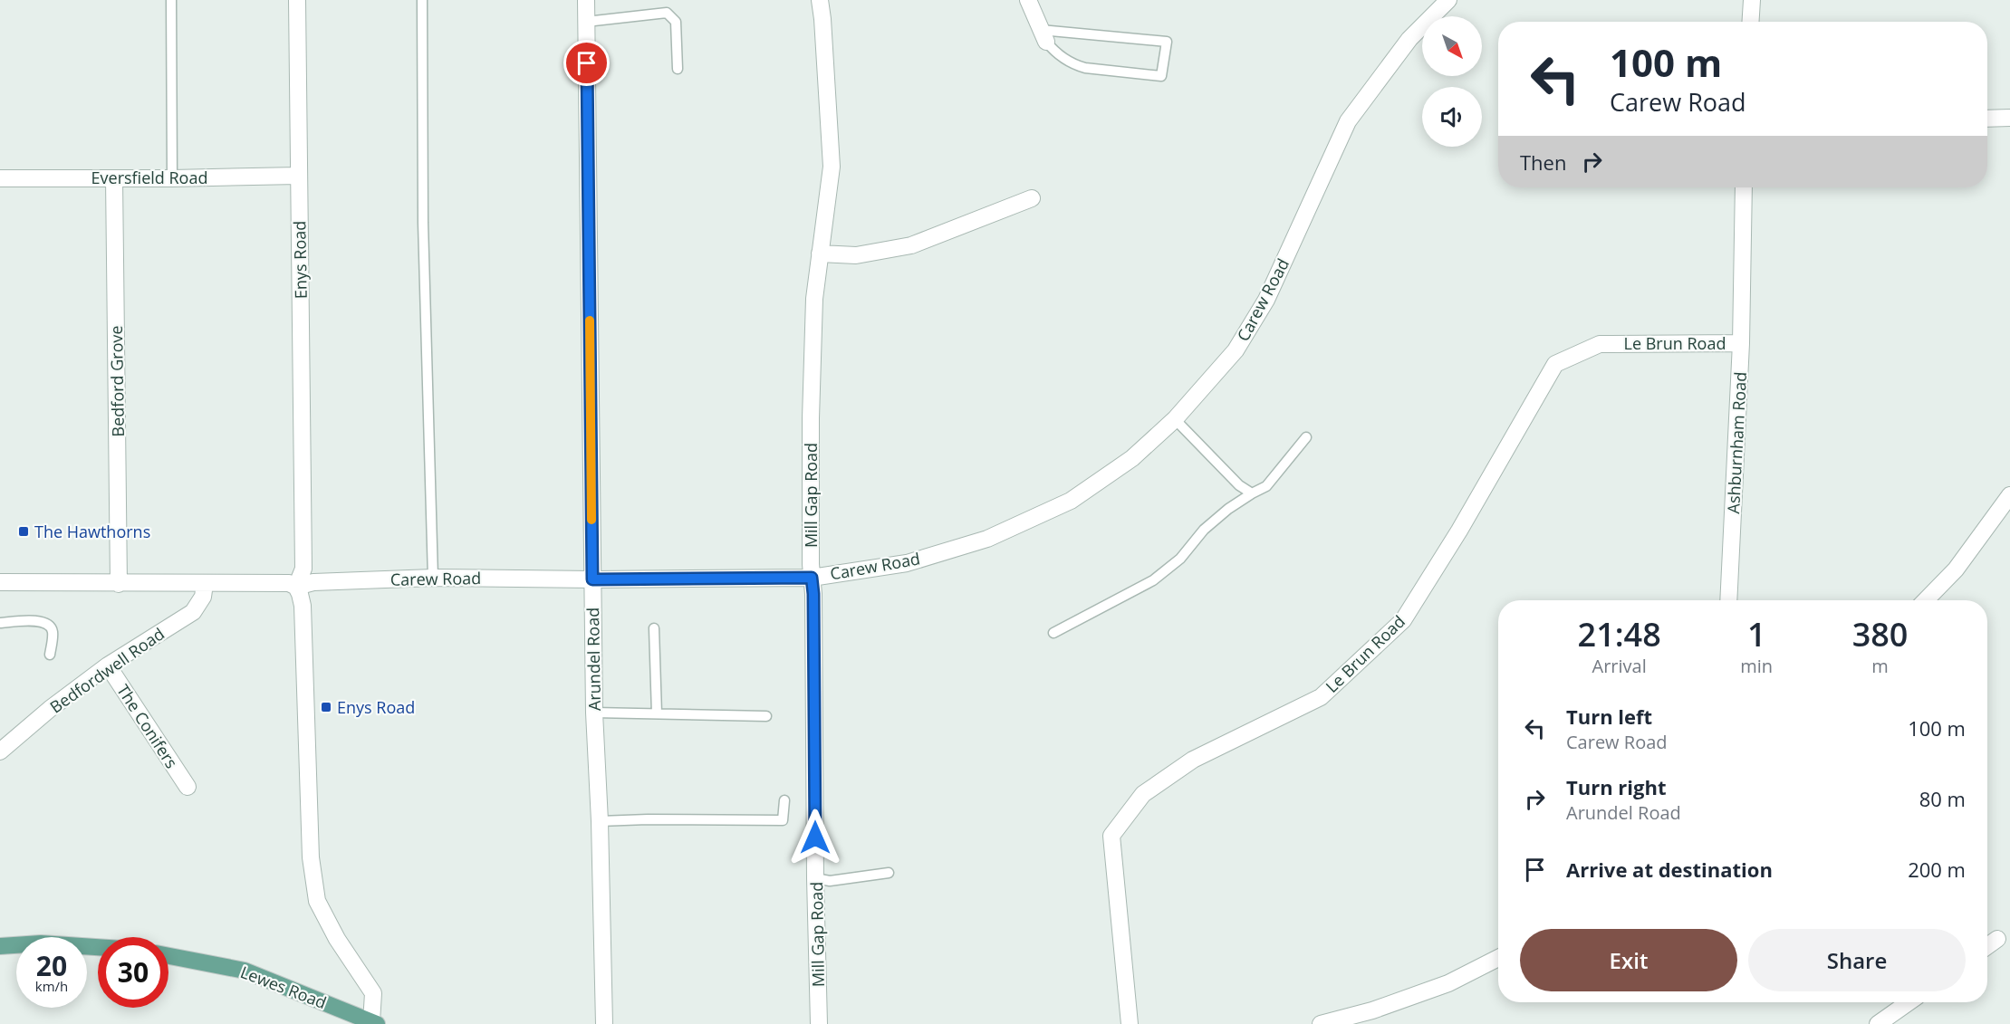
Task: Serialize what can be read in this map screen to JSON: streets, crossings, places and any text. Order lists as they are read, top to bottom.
{
  "streets": {
    "main road": ["Lewes Road"],
    "street": [
      "Eversfield Road",
      "Enys Road",
      "Carew Road",
      "Le Brun Road",
      "Bedford Grove",
      "Ashburnham Road",
      "Mill Gap Road",
      "Arundel Road",
      "Bedfordwell Road",
      "The Conifers"
    ]
  },
  "crossings": [
    ["Eversfield Road", "Enys Road"],
    ["Eversfield Road", "Bedford Grove"],
    ["Enys Road", "Carew Road"],
    ["Enys Road", "Lewes Road"],
    ["Carew Road", "Bedford Grove"],
    ["Carew Road", "Mill Gap Road"],
    ["Carew Road", "Arundel Road"],
    ["Carew Road", "Bedfordwell Road"],
    ["Le Brun Road", "Ashburnham Road"],
    ["Bedfordwell Road", "The Conifers"]
  ],
  "places": {
    "transit": ["The Hawthorns", "Enys Road"]
  },
  "north": "bottom right",
  "page": {
    "turn": ["100 m", "Carew Road"],
    "then": "Then",
    "eta": [
      "21:48",
      "Arrival",
      "1",
      "min",
      "380",
      "m"
    ],
    "list": [
      {
        "name": "Turn left",
        "note": "Carew Road",
        "value": "100 m"
      },
      {
        "name": "Turn right",
        "note": "Arundel Road",
        "value": "80 m"
      },
      {
        "name": "Arrive at destination",
        "value": "200 m"
      }
    ],
    "buttons": ["Exit", "Share"],
    "speed": "20 km/h",
    "limit": "30"
  }
}
